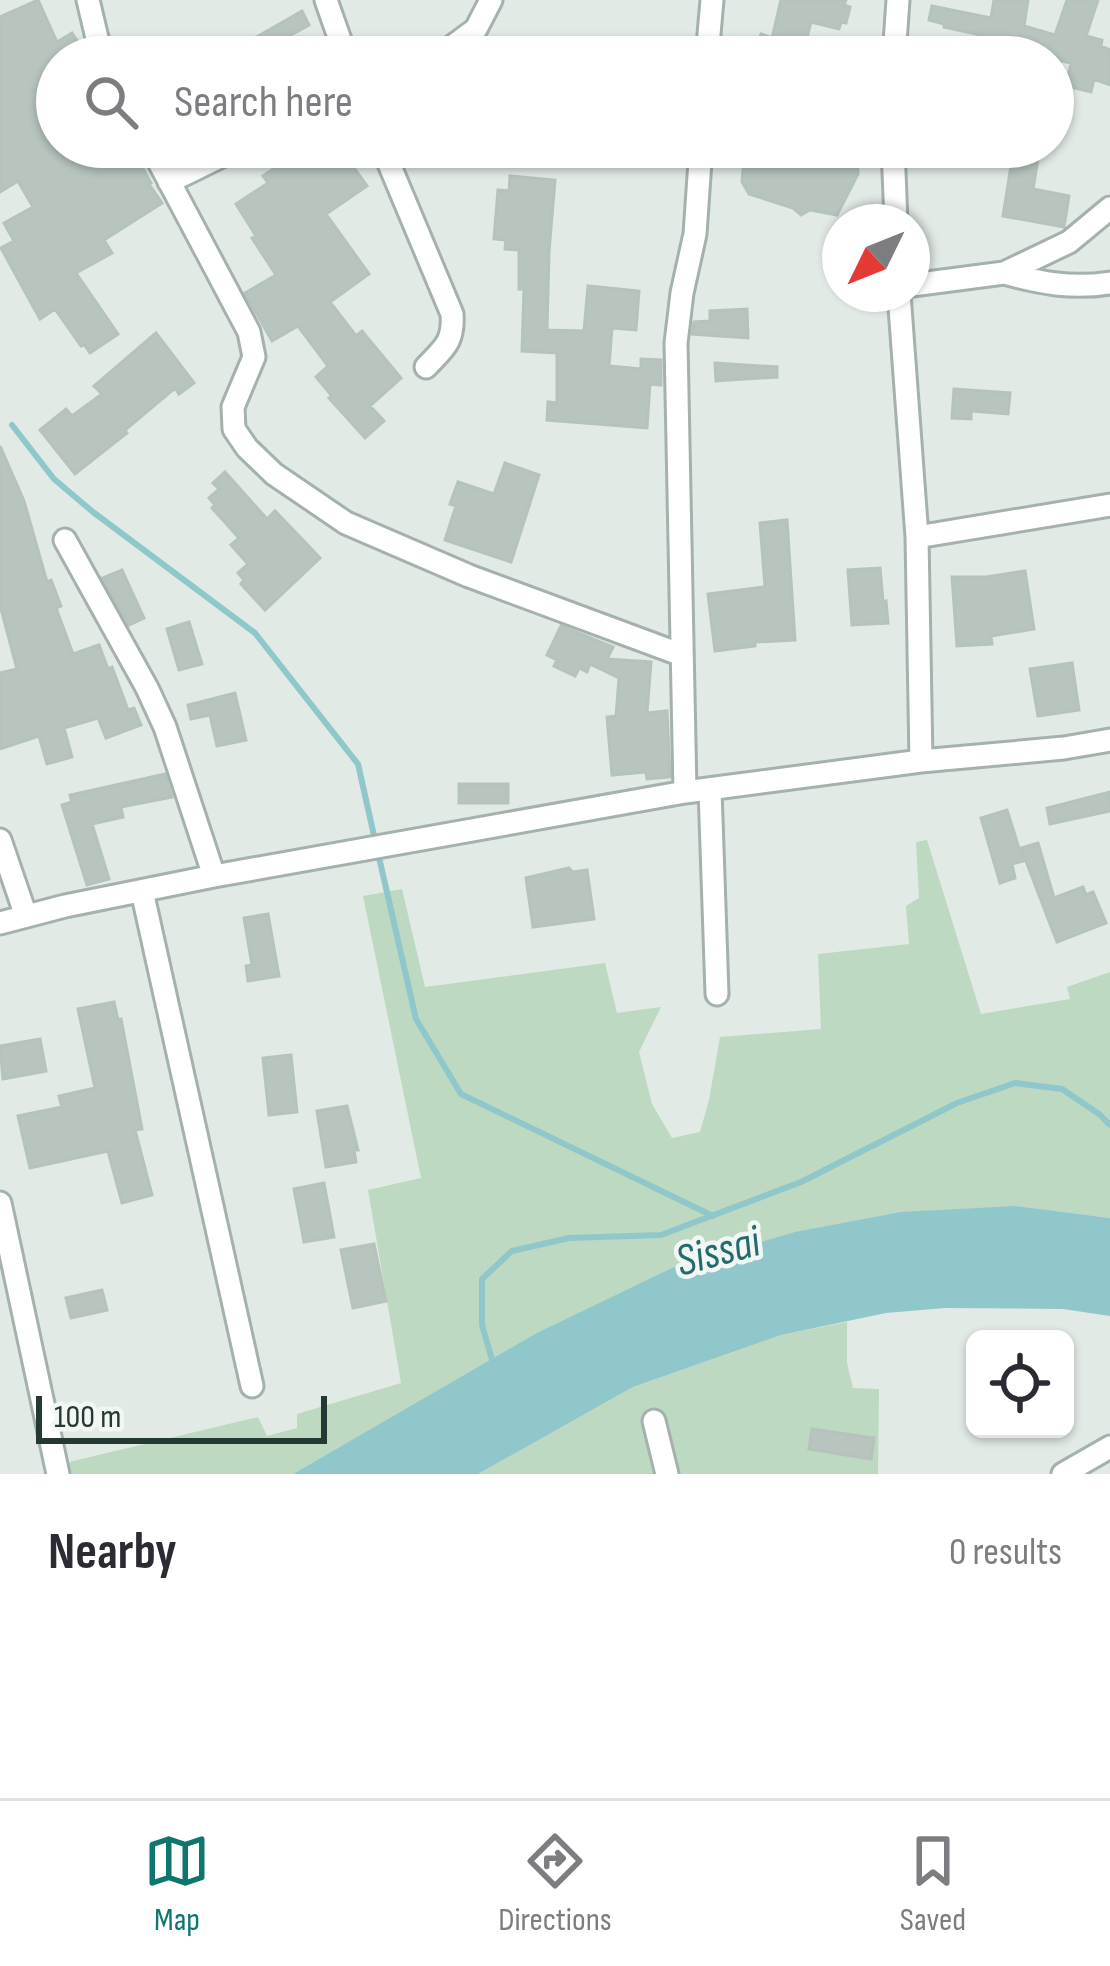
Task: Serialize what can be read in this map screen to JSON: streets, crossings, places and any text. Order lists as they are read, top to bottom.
{
  "water": ["Sissai"],
  "scale_bar": "100 m",
  "north": "bottom left",
  "page": {
    "search": "Search here",
    "scale": "100 m",
    "heading": ["Nearby", "0 results"],
    "nav": ["Map", "Directions", "Saved"]
  }
}
